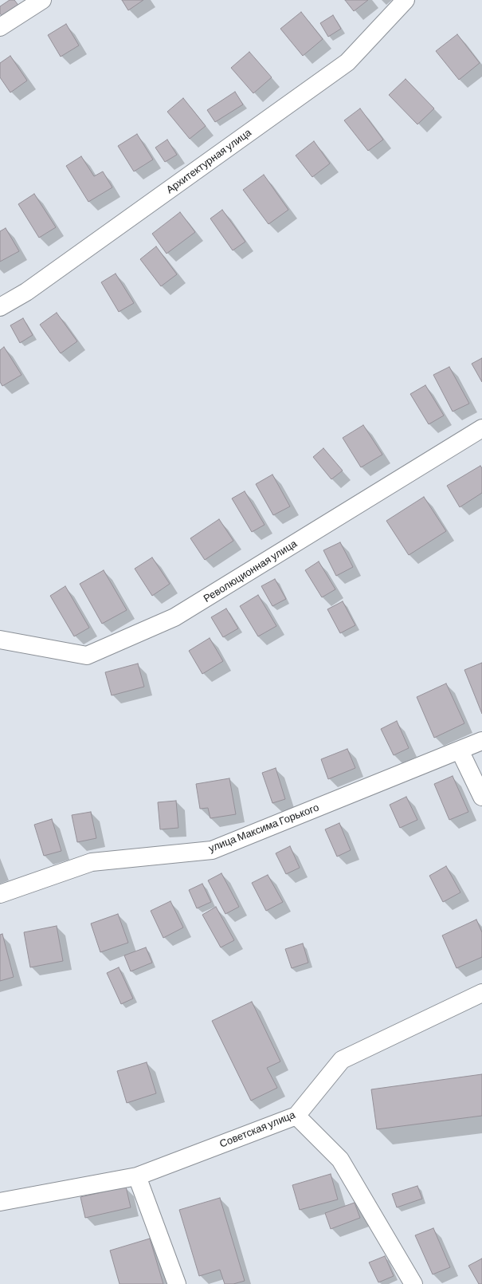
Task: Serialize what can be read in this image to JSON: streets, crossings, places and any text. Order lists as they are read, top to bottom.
{
  "streets": {
    "street": [
      "Архитектурная улица",
      "Революционная улица",
      "улица Максима Горького",
      "Советская улица"
    ]
  }
}
